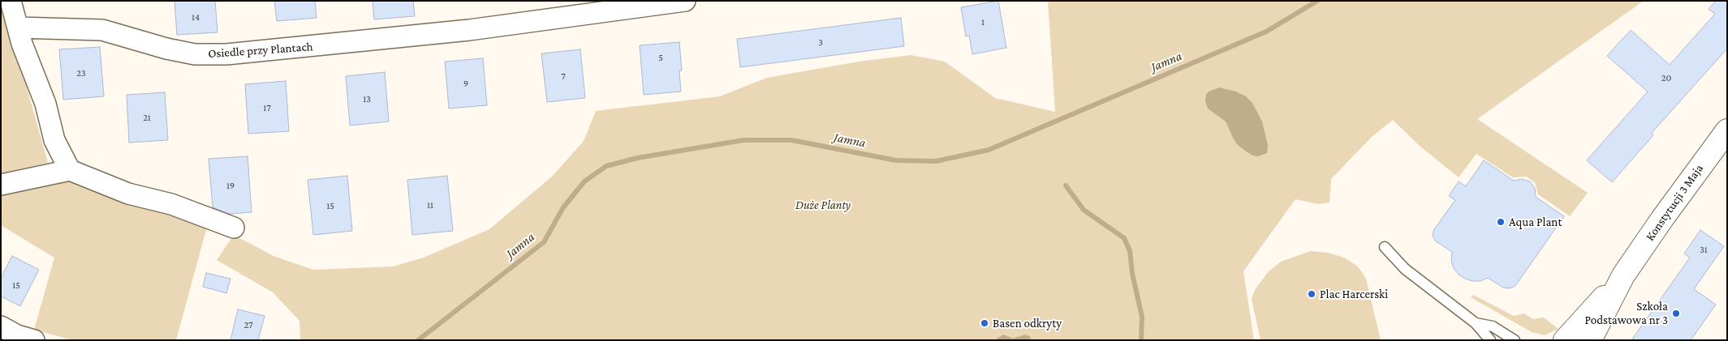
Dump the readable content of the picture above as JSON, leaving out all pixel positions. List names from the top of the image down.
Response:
{
  "streets": {
    "street": ["Osiedle przy Plantach", "Konstytucji 3 Maja"]
  },
  "water": ["Jamna"],
  "parks": ["Duże Planty"],
  "places": [
    "Aqua Plant",
    "Plac Harcerski",
    "Szkoła Podstawowa nr 3",
    "Basen odkryty"
  ],
  "house_numbers": [
    "14",
    "1",
    "3",
    "5",
    "23",
    "7",
    "20",
    "9",
    "13",
    "17",
    "21",
    "19",
    "11",
    "15",
    "31",
    "15",
    "27"
  ]
}
